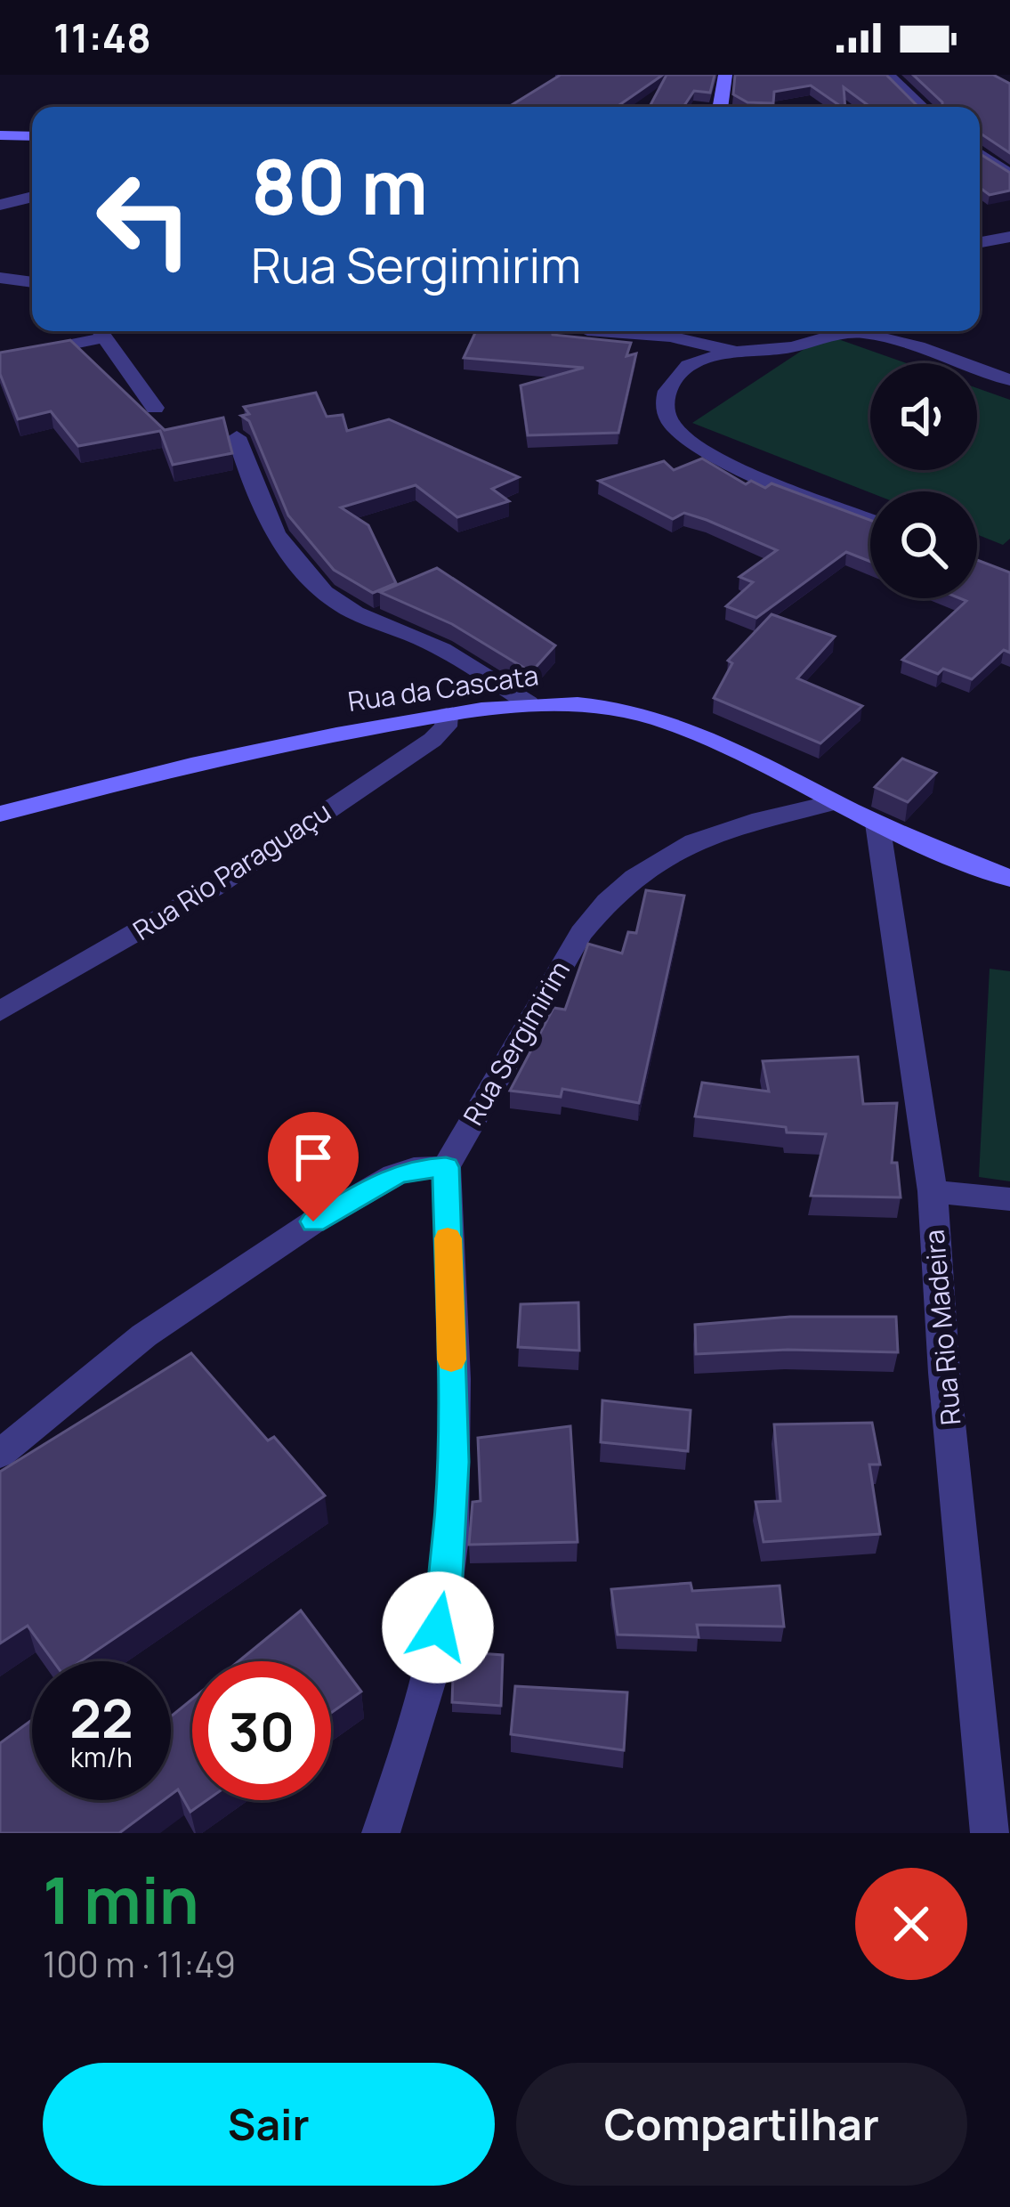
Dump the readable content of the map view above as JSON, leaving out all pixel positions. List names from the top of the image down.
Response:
{
  "streets": {
    "main road": ["Rua da Cascata"],
    "street": ["Rua Rio Paraguaçu", "Rua Sergimirim", "Rua Rio Madeira"]
  },
  "crossings": [
    ["Rua da Cascata", "Rua Rio Paraguaçu"],
    ["Rua da Cascata", "Rua Sergimirim"],
    ["Rua da Cascata", "Rua Rio Madeira"]
  ],
  "page": {
    "status": "11:48",
    "turn": ["80 m", "Rua Sergimirim"],
    "speed": "22 km/h",
    "limit": "30",
    "heading": ["1 min", "100 m · 11:49"],
    "buttons": ["Sair", "Compartilhar"]
  }
}
